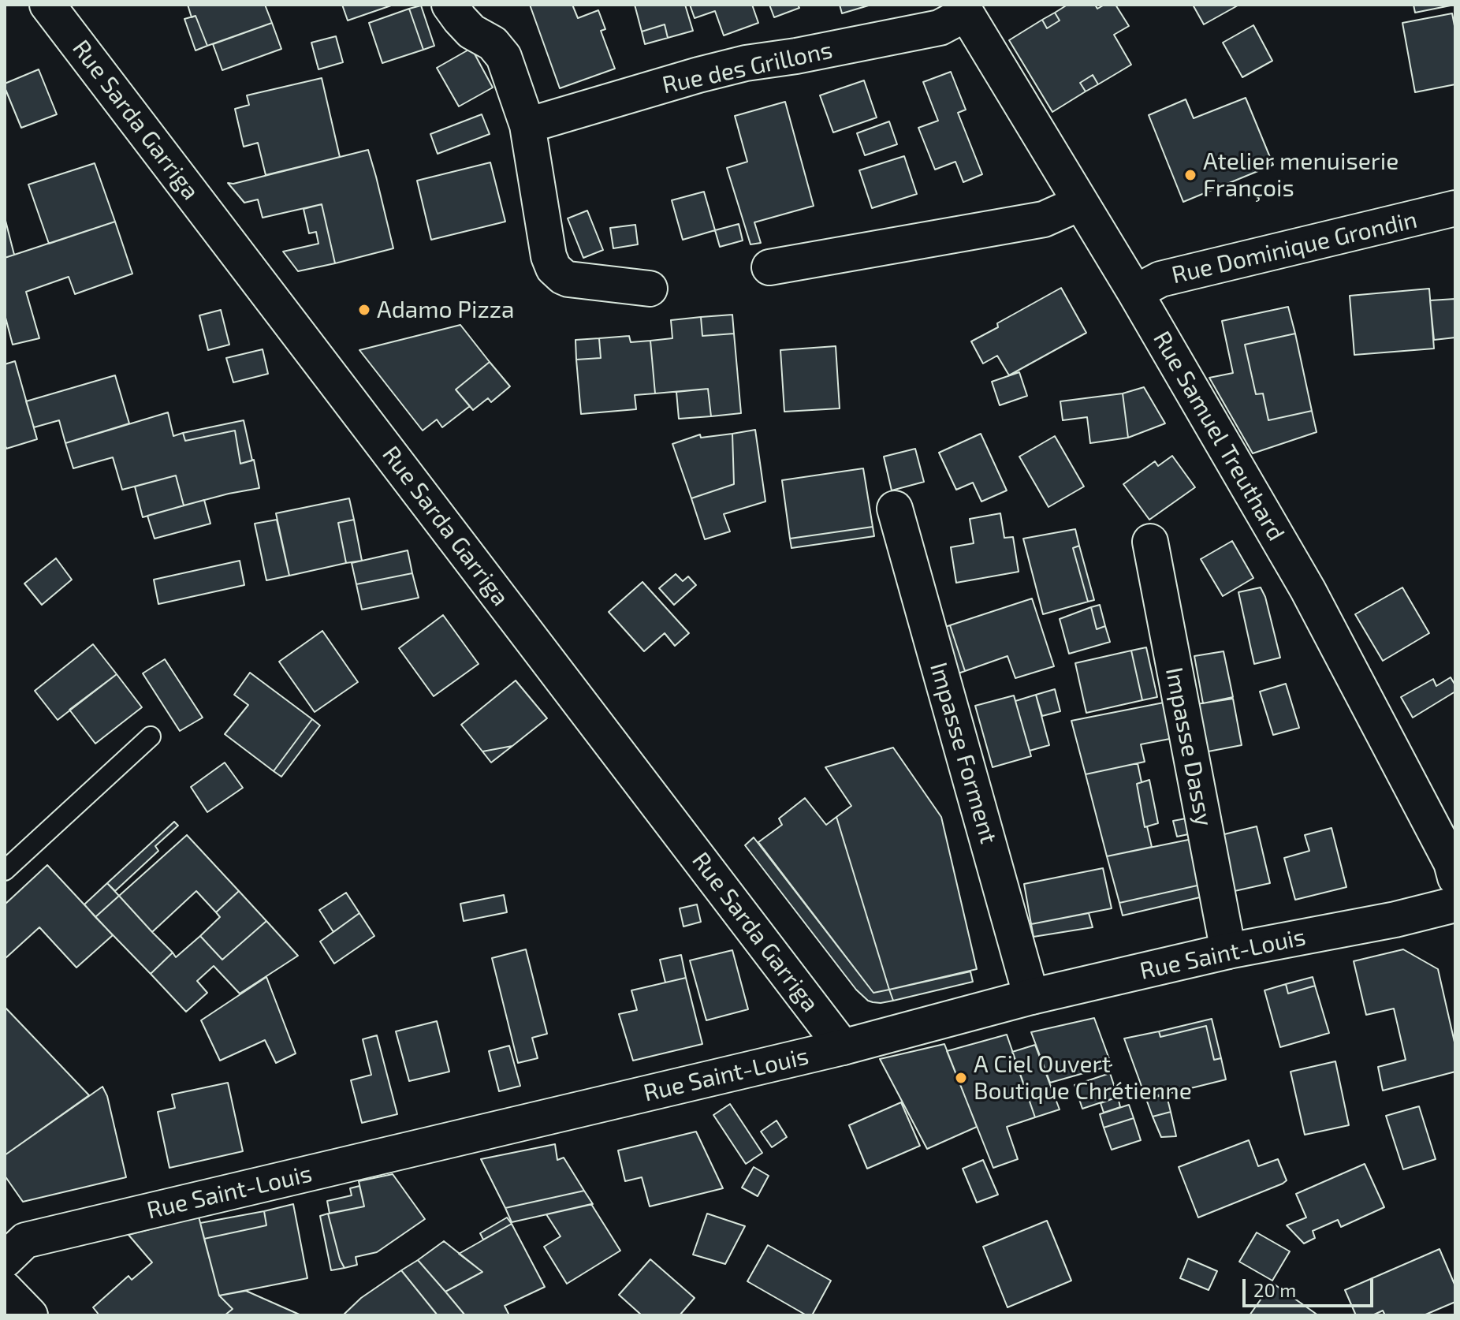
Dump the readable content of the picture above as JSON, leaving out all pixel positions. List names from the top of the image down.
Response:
{
  "streets": {
    "street": [
      "Rue des Grillons",
      "Rue Sarda Garriga",
      "Rue Dominique Grondin",
      "Rue Samuel Treuthard",
      "Impasse Dassy",
      "Impasse Forment",
      "Rue Saint-Louis"
    ]
  },
  "crossings": [
    ["Rue des Grillons", "Rue Samuel Treuthard"],
    ["Rue Sarda Garriga", "Rue Saint-Louis"],
    ["Rue Dominique Grondin", "Rue Samuel Treuthard"],
    ["Impasse Dassy", "Rue Saint-Louis"],
    ["Impasse Forment", "Rue Saint-Louis"]
  ],
  "places": ["Atelier menuiserie François", "Adamo Pizza", "A Ciel Ouvert Boutique Chrétienne"],
  "scale_bar": "20 m"
}
